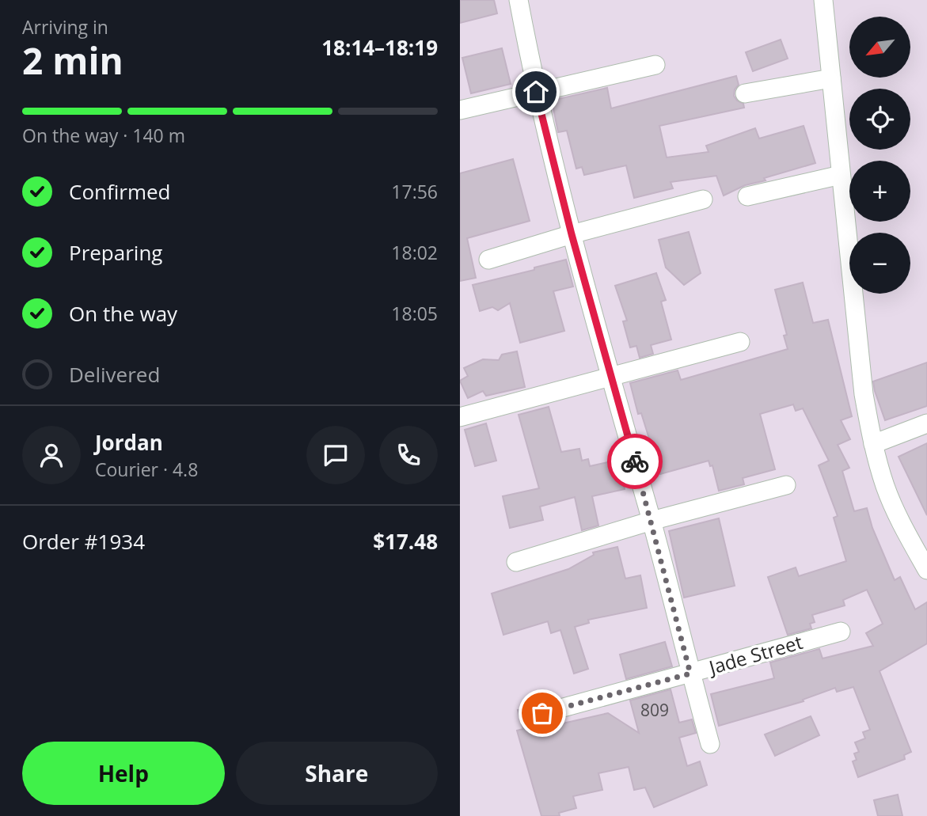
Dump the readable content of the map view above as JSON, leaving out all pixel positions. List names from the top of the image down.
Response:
{
  "streets": {
    "street": ["Jade Street"]
  },
  "house_numbers": ["809"],
  "north": "bottom left",
  "page": {
    "heading": ["2 min", "Arriving in", "18:14–18:19"],
    "panel": [
      "Jordan",
      "Courier · 4.8",
      "Order #1934",
      "$17.48"
    ],
    "map_buttons": ["+", "−"],
    "bar": "On the way · 140 m",
    "list": [
      ["Confirmed", "17:56"],
      ["Preparing", "18:02"],
      ["On the way", "18:05"],
      "Delivered"
    ],
    "buttons": ["Help", "Share"]
  }
}
